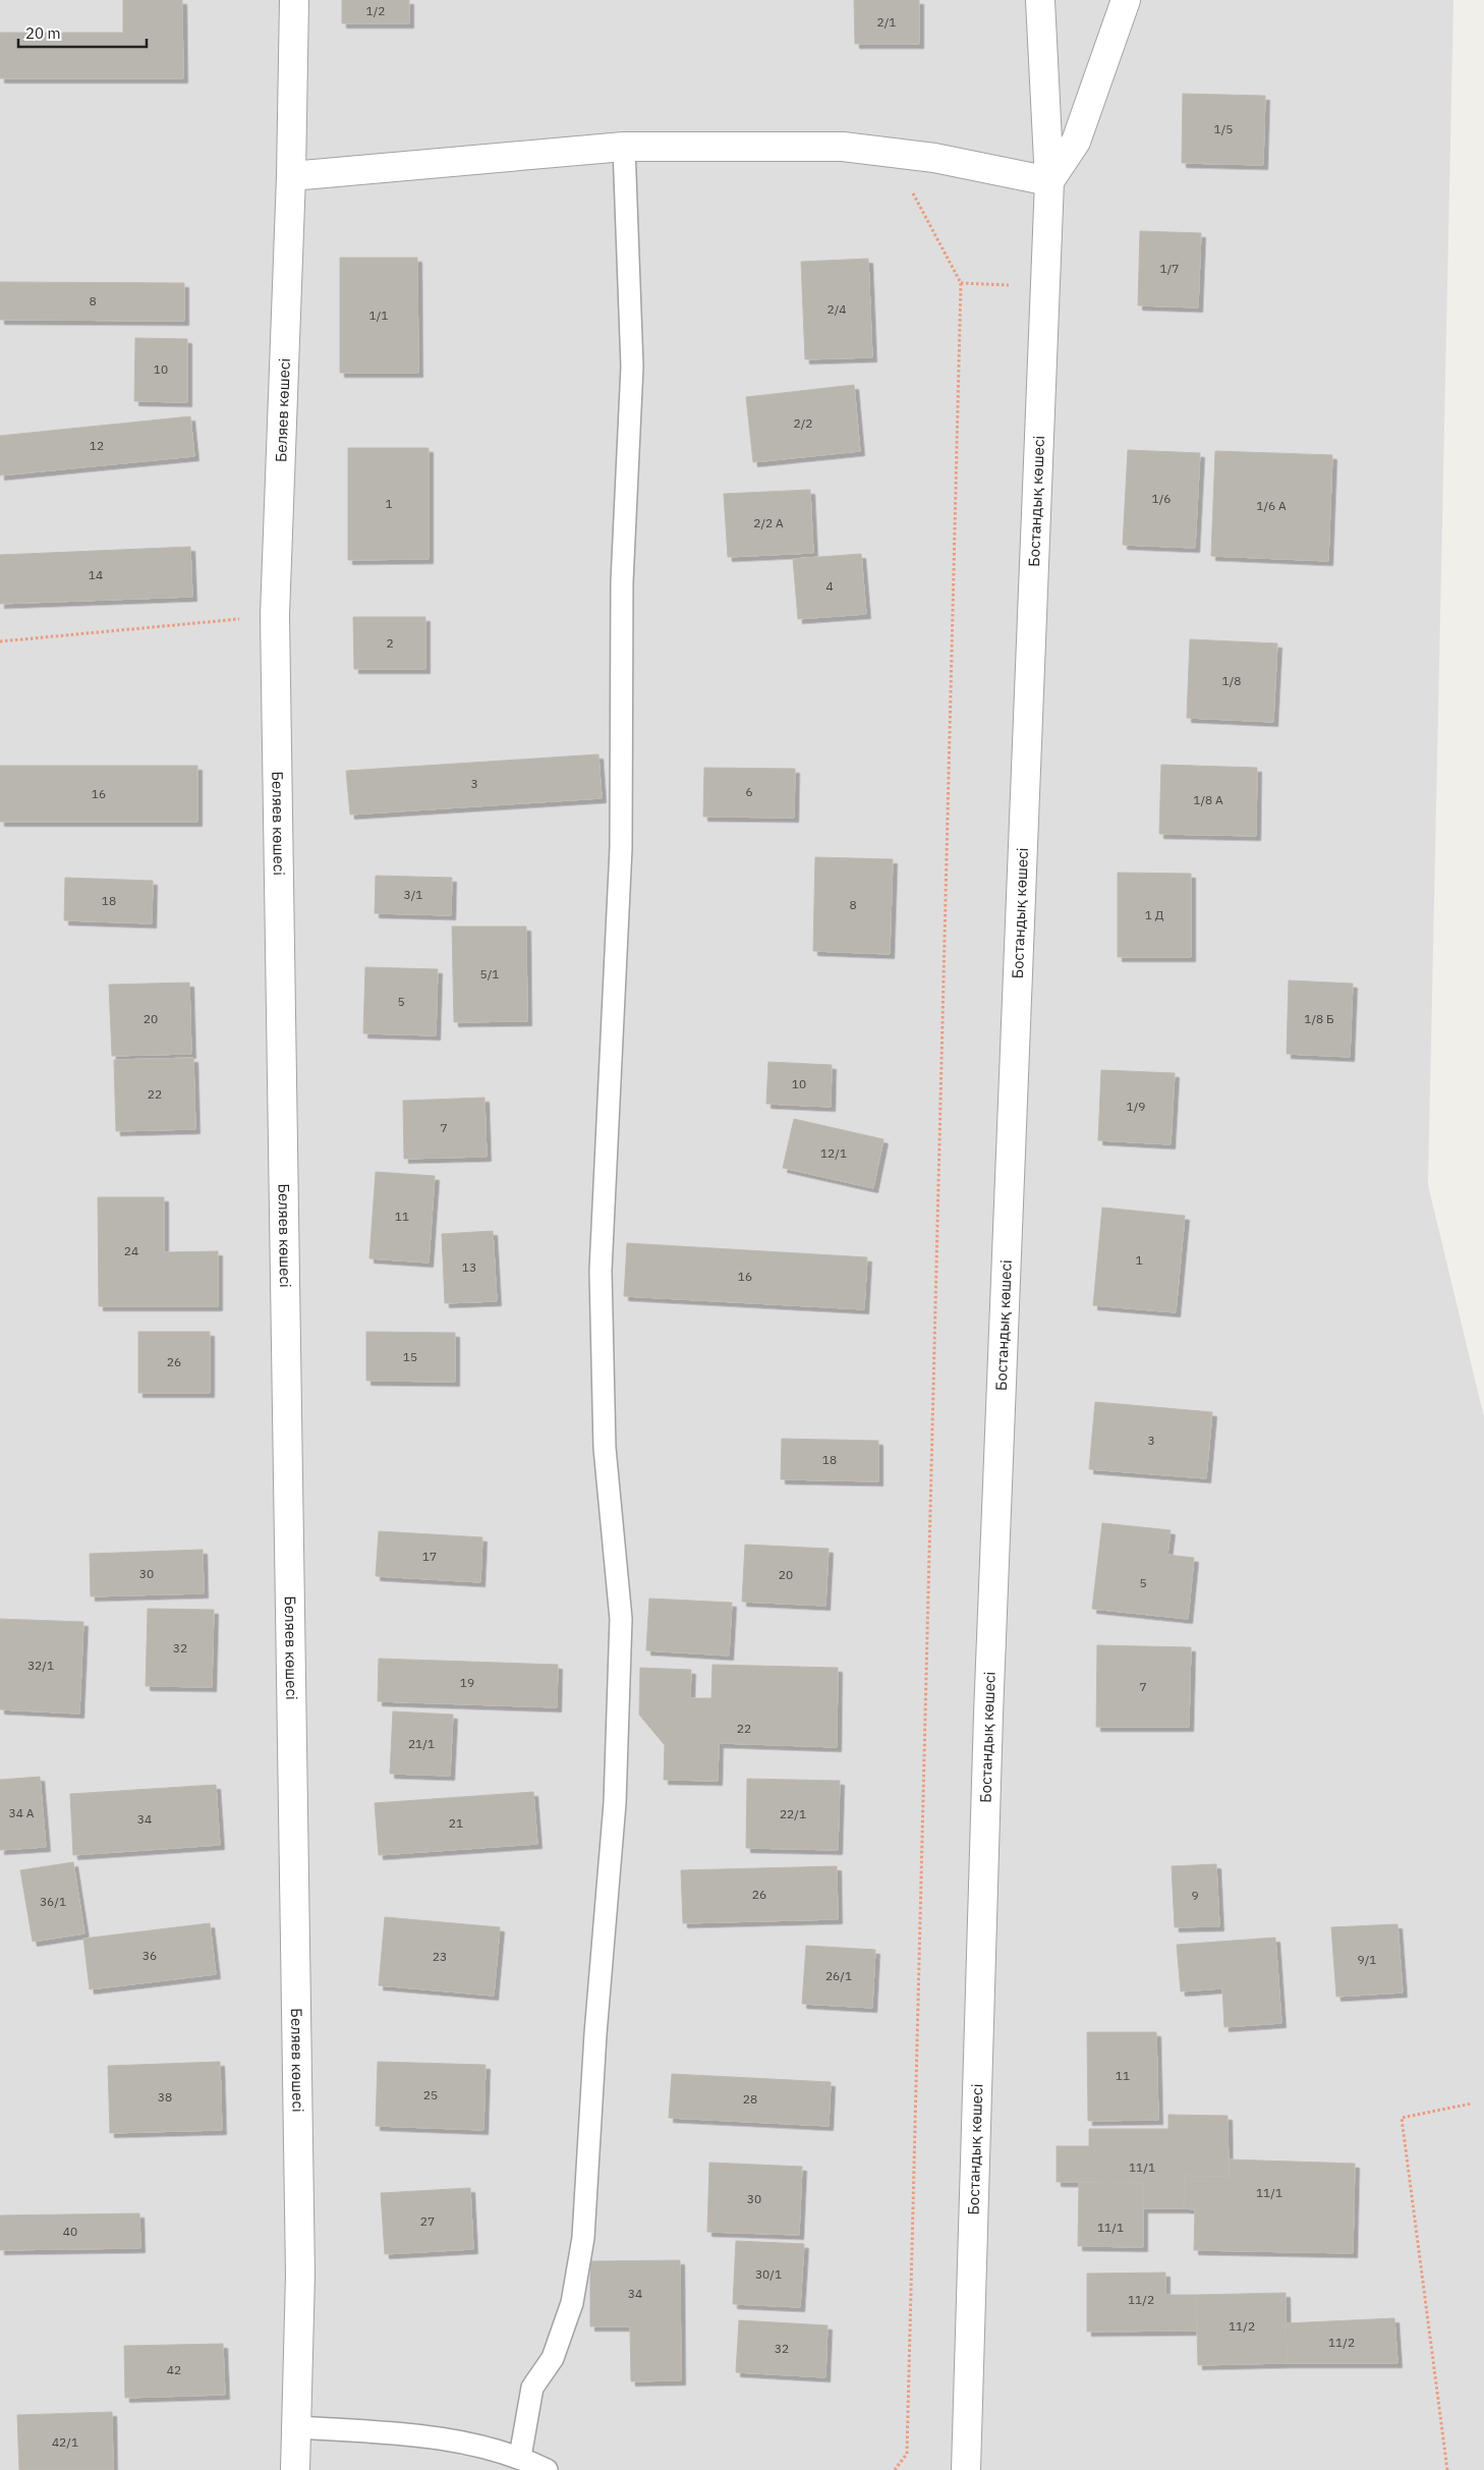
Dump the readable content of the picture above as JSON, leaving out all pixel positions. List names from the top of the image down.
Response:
{
  "streets": {
    "street": ["Беляев көшесі", "Бостандық көшесі"]
  },
  "house_numbers": [
    "1/2",
    "2/1",
    "1/5",
    "1/7",
    "8",
    "2/4",
    "1/1",
    "10",
    "2/2",
    "12",
    "1/6",
    "1",
    "1/6 А",
    "2/2 А",
    "14",
    "4",
    "2",
    "1/8",
    "3",
    "6",
    "16",
    "1/8 А",
    "3/1",
    "18",
    "8",
    "1 Д",
    "5/1",
    "5",
    "20",
    "1/8 Б",
    "10",
    "22",
    "1/9",
    "7",
    "12/1",
    "11",
    "24",
    "1",
    "13",
    "16",
    "15",
    "26",
    "3",
    "18",
    "17",
    "30",
    "20",
    "5",
    "32",
    "32/1",
    "19",
    "7",
    "22",
    "21/1",
    "34 А",
    "22/1",
    "34",
    "21",
    "26",
    "9",
    "36/1",
    "36",
    "23",
    "9/1",
    "26/1",
    "11",
    "25",
    "38",
    "28",
    "11/1",
    "11/1",
    "30",
    "27",
    "11/1",
    "40",
    "30/1",
    "34",
    "11/2",
    "11/2",
    "11/2",
    "32",
    "42",
    "42/1"
  ],
  "scale_bar": "20 m"
}
